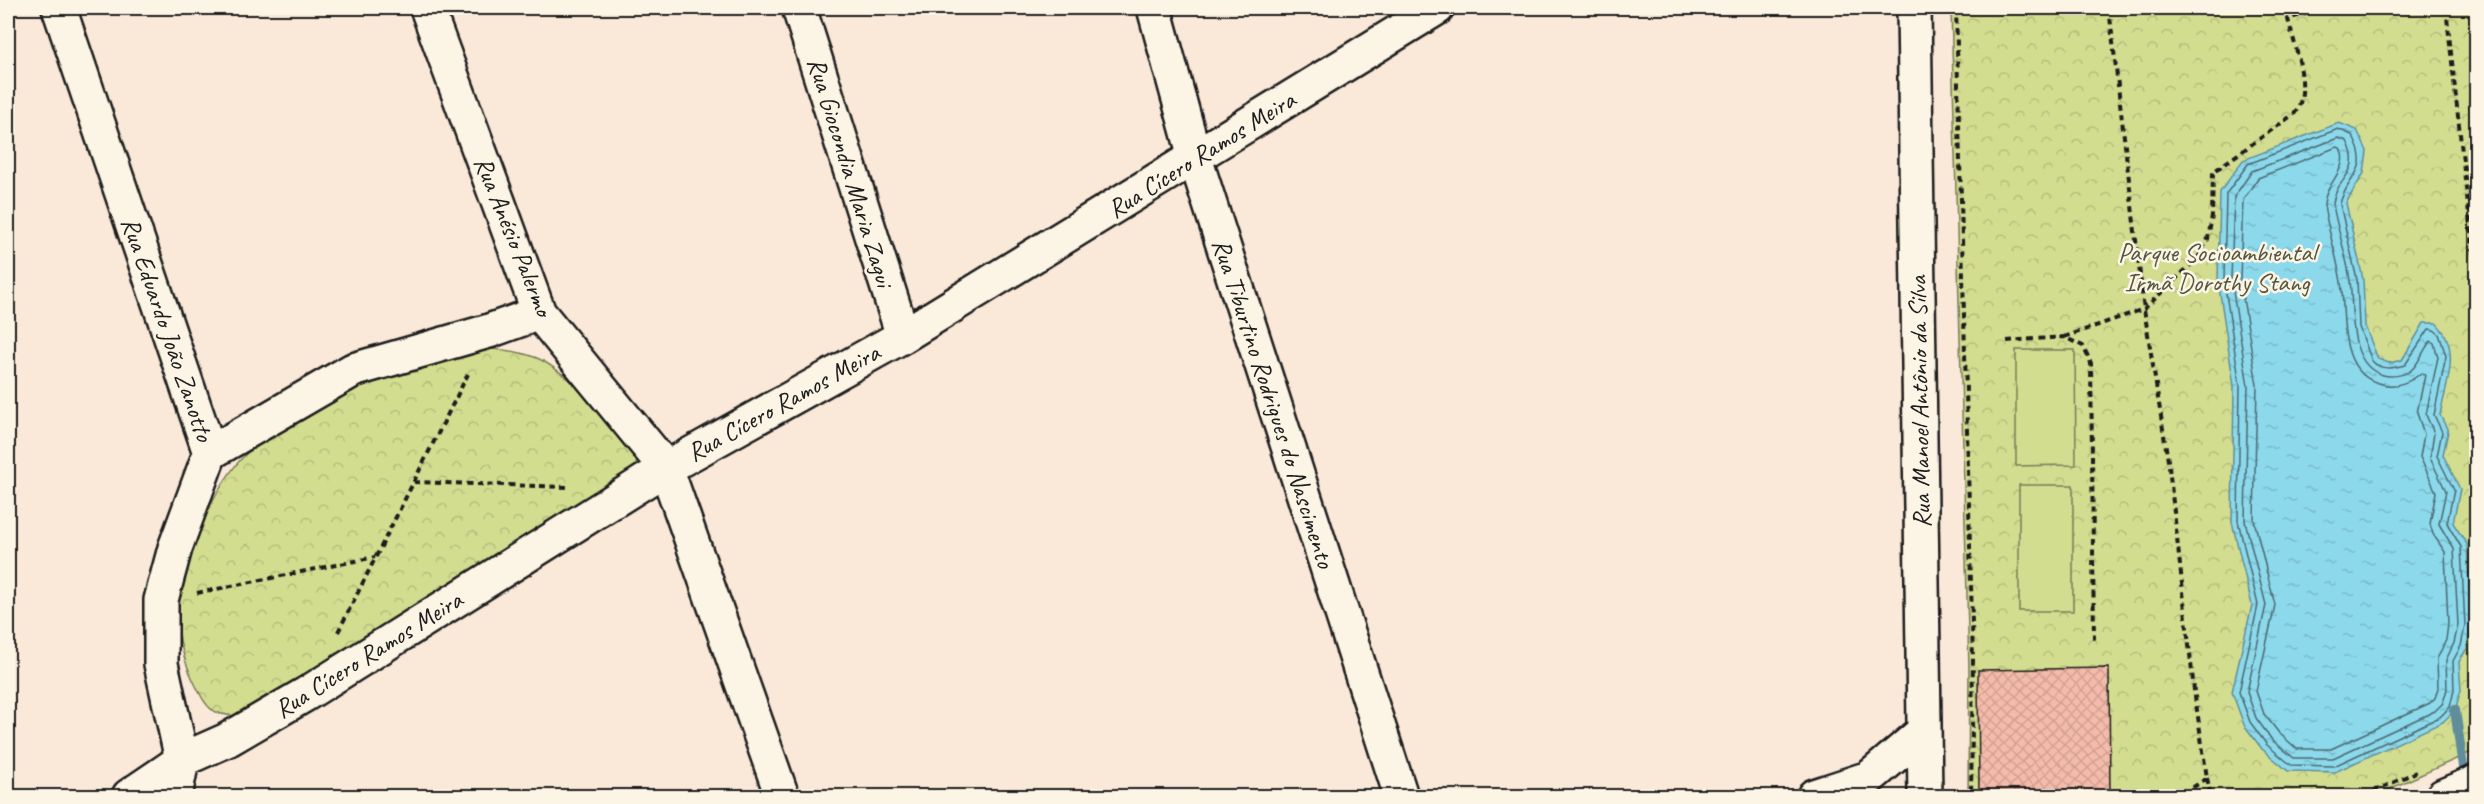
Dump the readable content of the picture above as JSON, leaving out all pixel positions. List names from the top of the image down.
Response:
{
  "streets": {
    "street": [
      "Rua Cícero Ramos Meira",
      "Rua Giocondia Maria Zagui",
      "Rua Anésio Palermo",
      "Rua Eduardo João Zanotto",
      "Rua Manoel Antônio da Silva",
      "Rua Tiburtino Rodrigues do Nascimento"
    ]
  },
  "crossings": [
    ["Rua Cícero Ramos Meira", "Rua Giocondia Maria Zagui"],
    ["Rua Cícero Ramos Meira", "Rua Anésio Palermo"],
    ["Rua Cícero Ramos Meira", "Rua Eduardo João Zanotto"],
    ["Rua Cícero Ramos Meira", "Rua Tiburtino Rodrigues do Nascimento"]
  ],
  "parks": ["Parque Socioambiental Irmã Dorothy Stang"]
}
